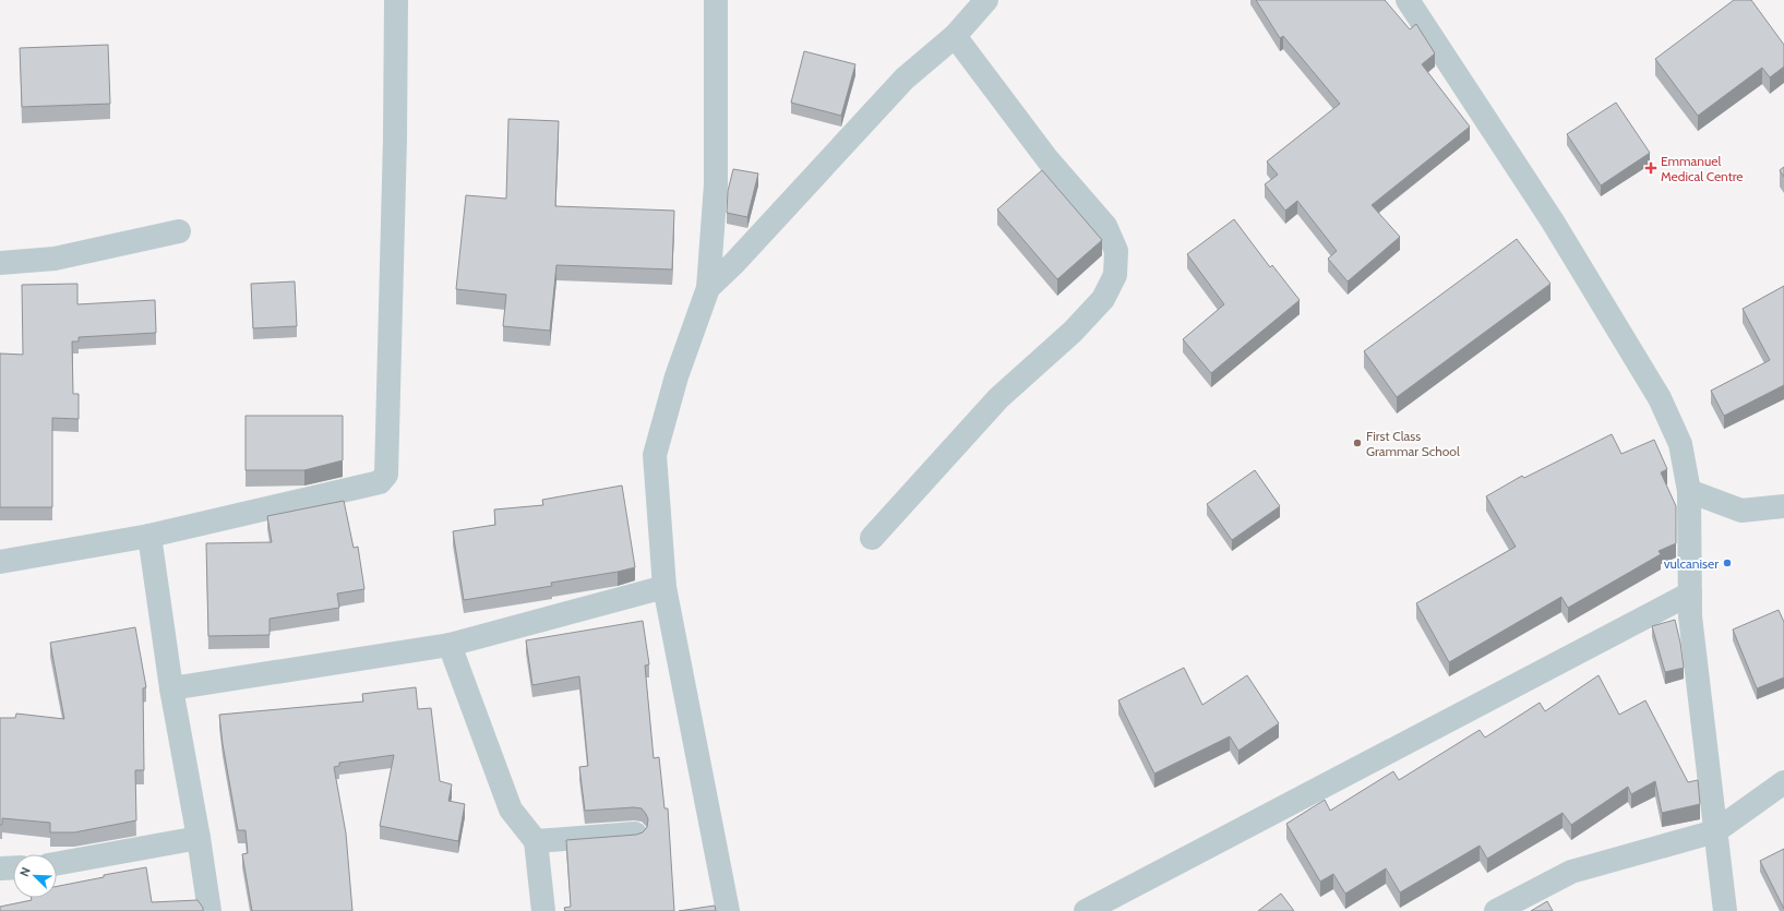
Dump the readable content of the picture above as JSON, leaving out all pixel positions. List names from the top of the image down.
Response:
{
  "places": {
    "health": ["Emmanuel Medical Centre"],
    "other": ["First Class Grammar School", "vulcaniser"]
  },
  "north": "top left"
}
